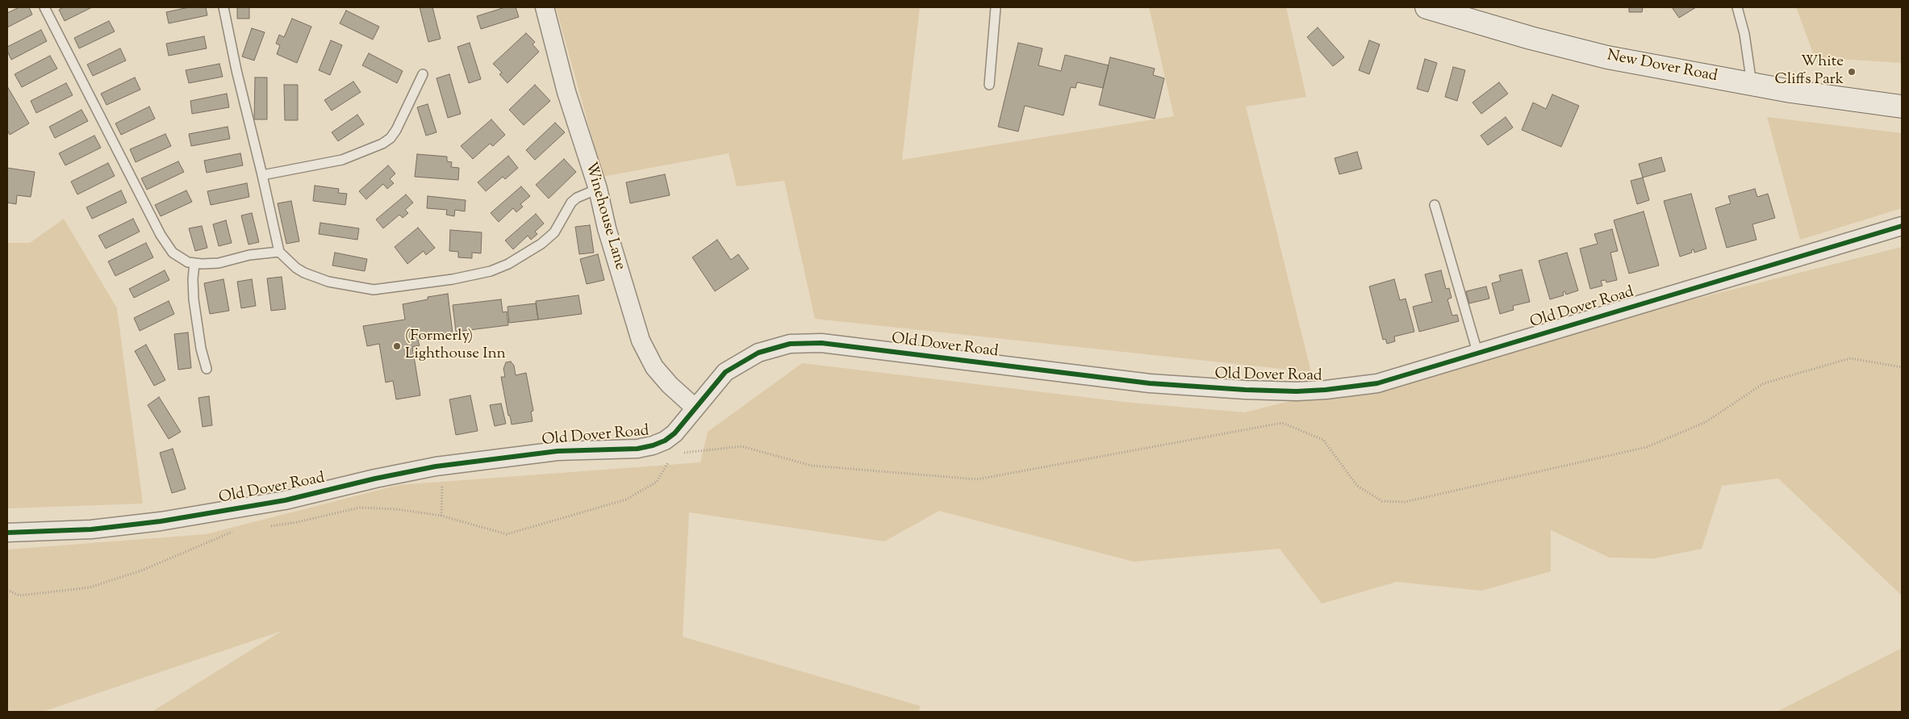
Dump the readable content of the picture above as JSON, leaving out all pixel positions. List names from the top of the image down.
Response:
{
  "streets": {
    "main road": ["New Dover Road"],
    "street": ["Winehouse Lane", "Old Dover Road"]
  },
  "crossings": [
    ["Winehouse Lane", "Old Dover Road"]
  ],
  "places": ["White Cliffs Park", "(Formerly) Lighthouse Inn"]
}
